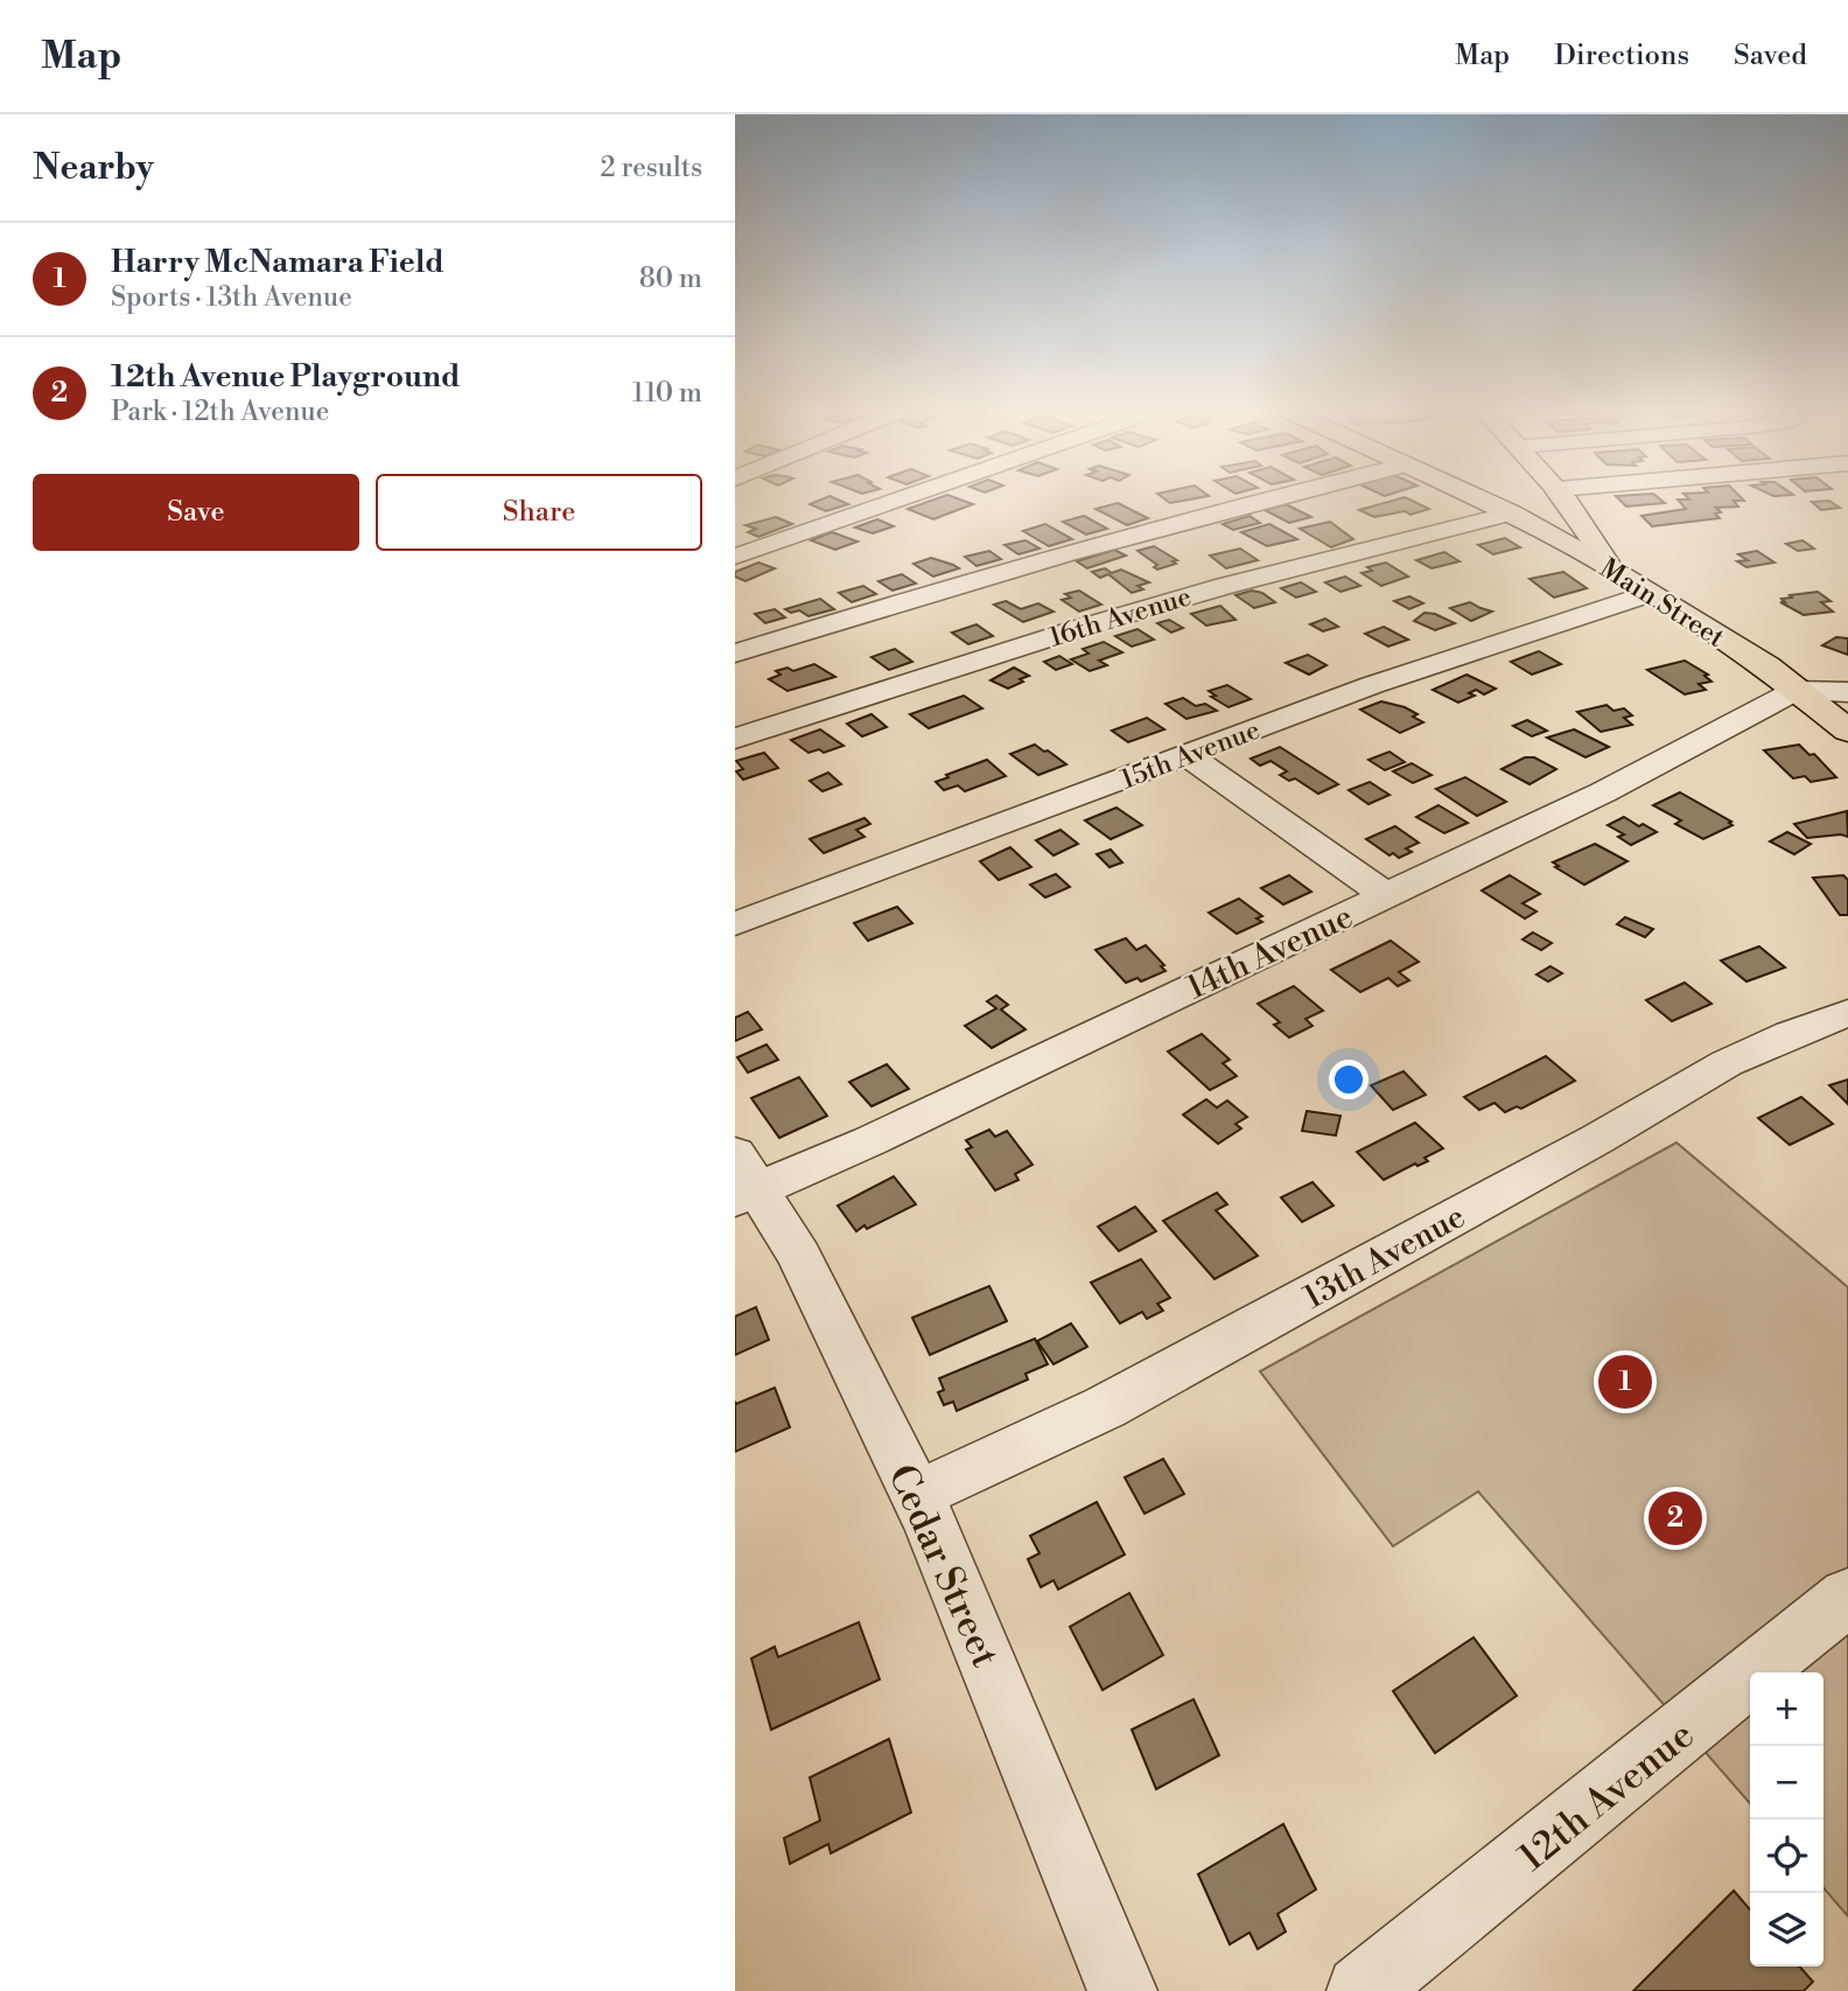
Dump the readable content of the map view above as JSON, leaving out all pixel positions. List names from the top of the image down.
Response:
{
  "streets": {
    "main road": ["Main Street"],
    "street": [
      "16th Avenue",
      "15th Avenue",
      "14th Avenue",
      "13th Avenue",
      "Cedar Street",
      "12th Avenue"
    ]
  },
  "crossings": [
    ["Main Street", "16th Avenue"],
    ["Main Street", "15th Avenue"],
    ["Main Street", "14th Avenue"],
    ["14th Avenue", "Cedar Street"],
    ["13th Avenue", "Cedar Street"]
  ],
  "page": {
    "header": "Map",
    "nav": ["Map", "Directions", "Saved"],
    "heading": ["Nearby", "2 results"],
    "list": [
      {
        "mark": "1",
        "name": "Harry McNamara Field",
        "note": "Sports · 13th Avenue",
        "value": "80 m"
      },
      {
        "mark": "2",
        "name": "12th Avenue Playground",
        "note": "Park · 12th Avenue",
        "value": "110 m"
      }
    ],
    "buttons": ["Save", "Share"],
    "pins": ["1", "2"],
    "map_buttons": ["+", "−"]
  }
}
